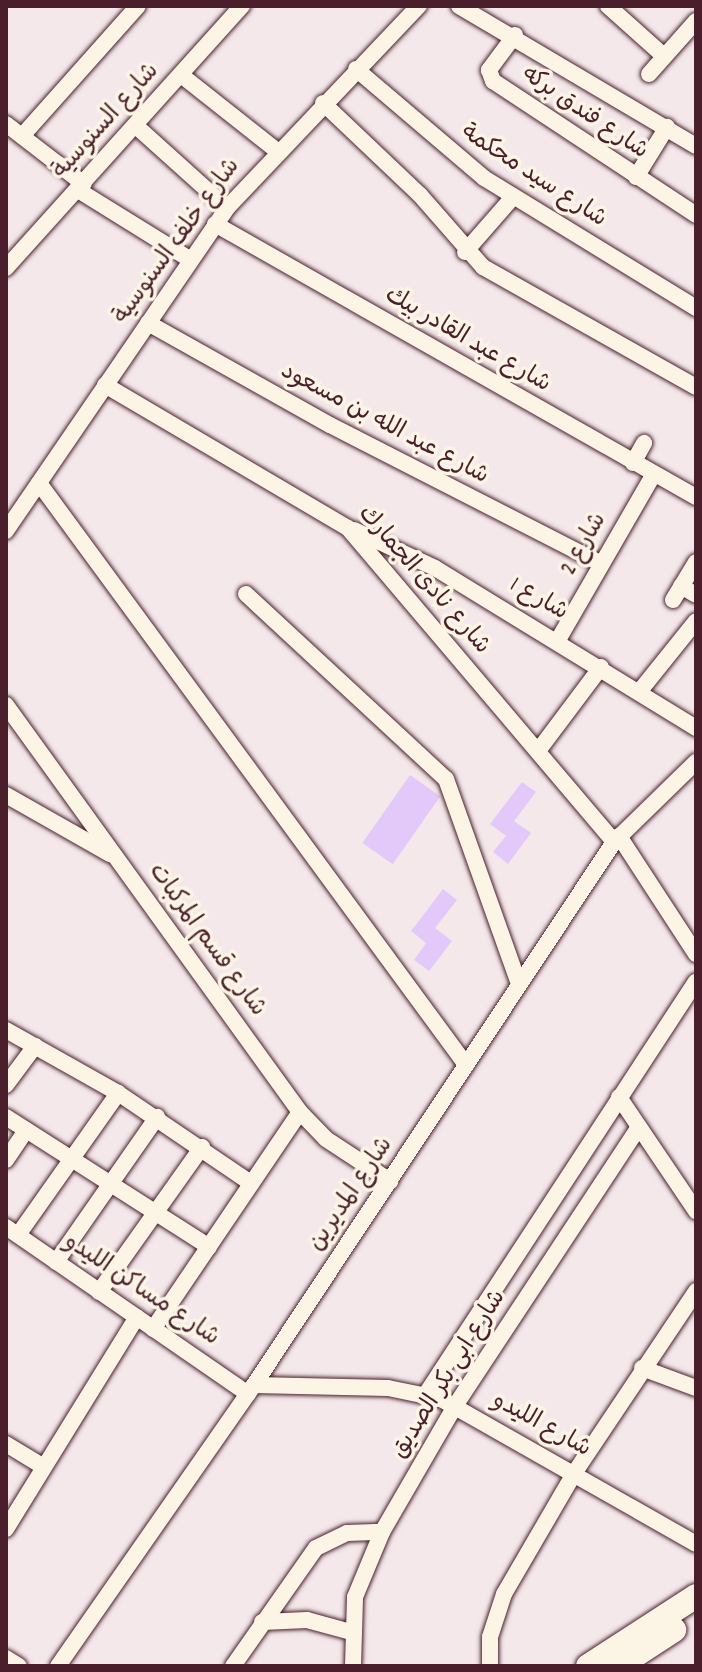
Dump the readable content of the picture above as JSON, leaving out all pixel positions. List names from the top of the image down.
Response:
{
  "streets": {
    "street": [
      "شارع فندق بركه",
      "شارع السنوسية",
      "شارع سيد محكمة",
      "شارع خلف السنوسية",
      "شارع عبد القادر بيك",
      "شارع عبد الله بن مسعود",
      "شارع 2",
      "شارع نادى الجمارك",
      "شارع 1",
      "شارع قسم المركبات",
      "شارع المديرين",
      "شارع مساكن الليدو",
      "شارع ابى بكر الصديق",
      "شارع الليدو"
    ]
  },
  "crossings": [
    ["شارع سيد محكمة", "شارع خلف السنوسية"],
    ["شارع خلف السنوسية", "شارع عبد القادر بيك"],
    ["شارع خلف السنوسية", "شارع عبد الله بن مسعود"],
    ["شارع خلف السنوسية", "شارع نادى الجمارك"],
    ["شارع عبد القادر بيك", "شارع 2"],
    ["شارع عبد الله بن مسعود", "شارع 2"],
    ["شارع 2", "شارع 1"],
    ["شارع نادى الجمارك", "شارع 1"],
    ["شارع نادى الجمارك", "شارع المديرين"],
    ["شارع قسم المركبات", "شارع المديرين"],
    ["شارع المديرين", "شارع مساكن الليدو"],
    ["شارع المديرين", "شارع الليدو"],
    ["شارع مساكن الليدو", "شارع الليدو"],
    ["شارع ابى بكر الصديق", "شارع الليدو"]
  ]
}
